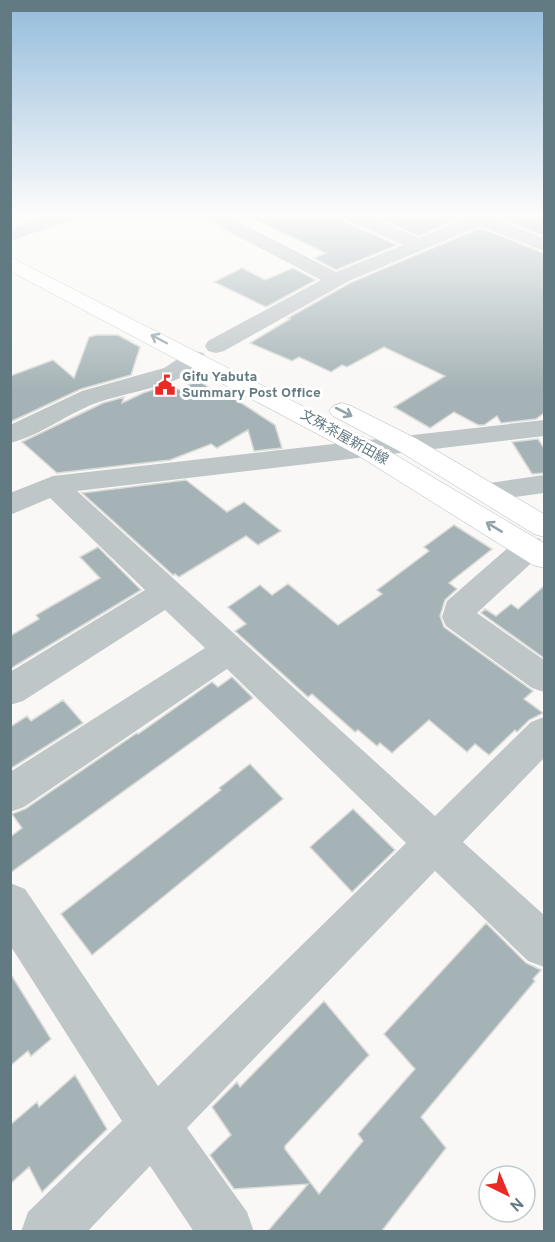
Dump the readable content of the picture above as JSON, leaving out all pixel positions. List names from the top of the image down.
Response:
{
  "streets": {
    "main road": ["文殊茶屋新田線"]
  },
  "places": {
    "public building": ["Gifu Yabuta Summary Post Office"]
  },
  "north": "bottom right"
}
